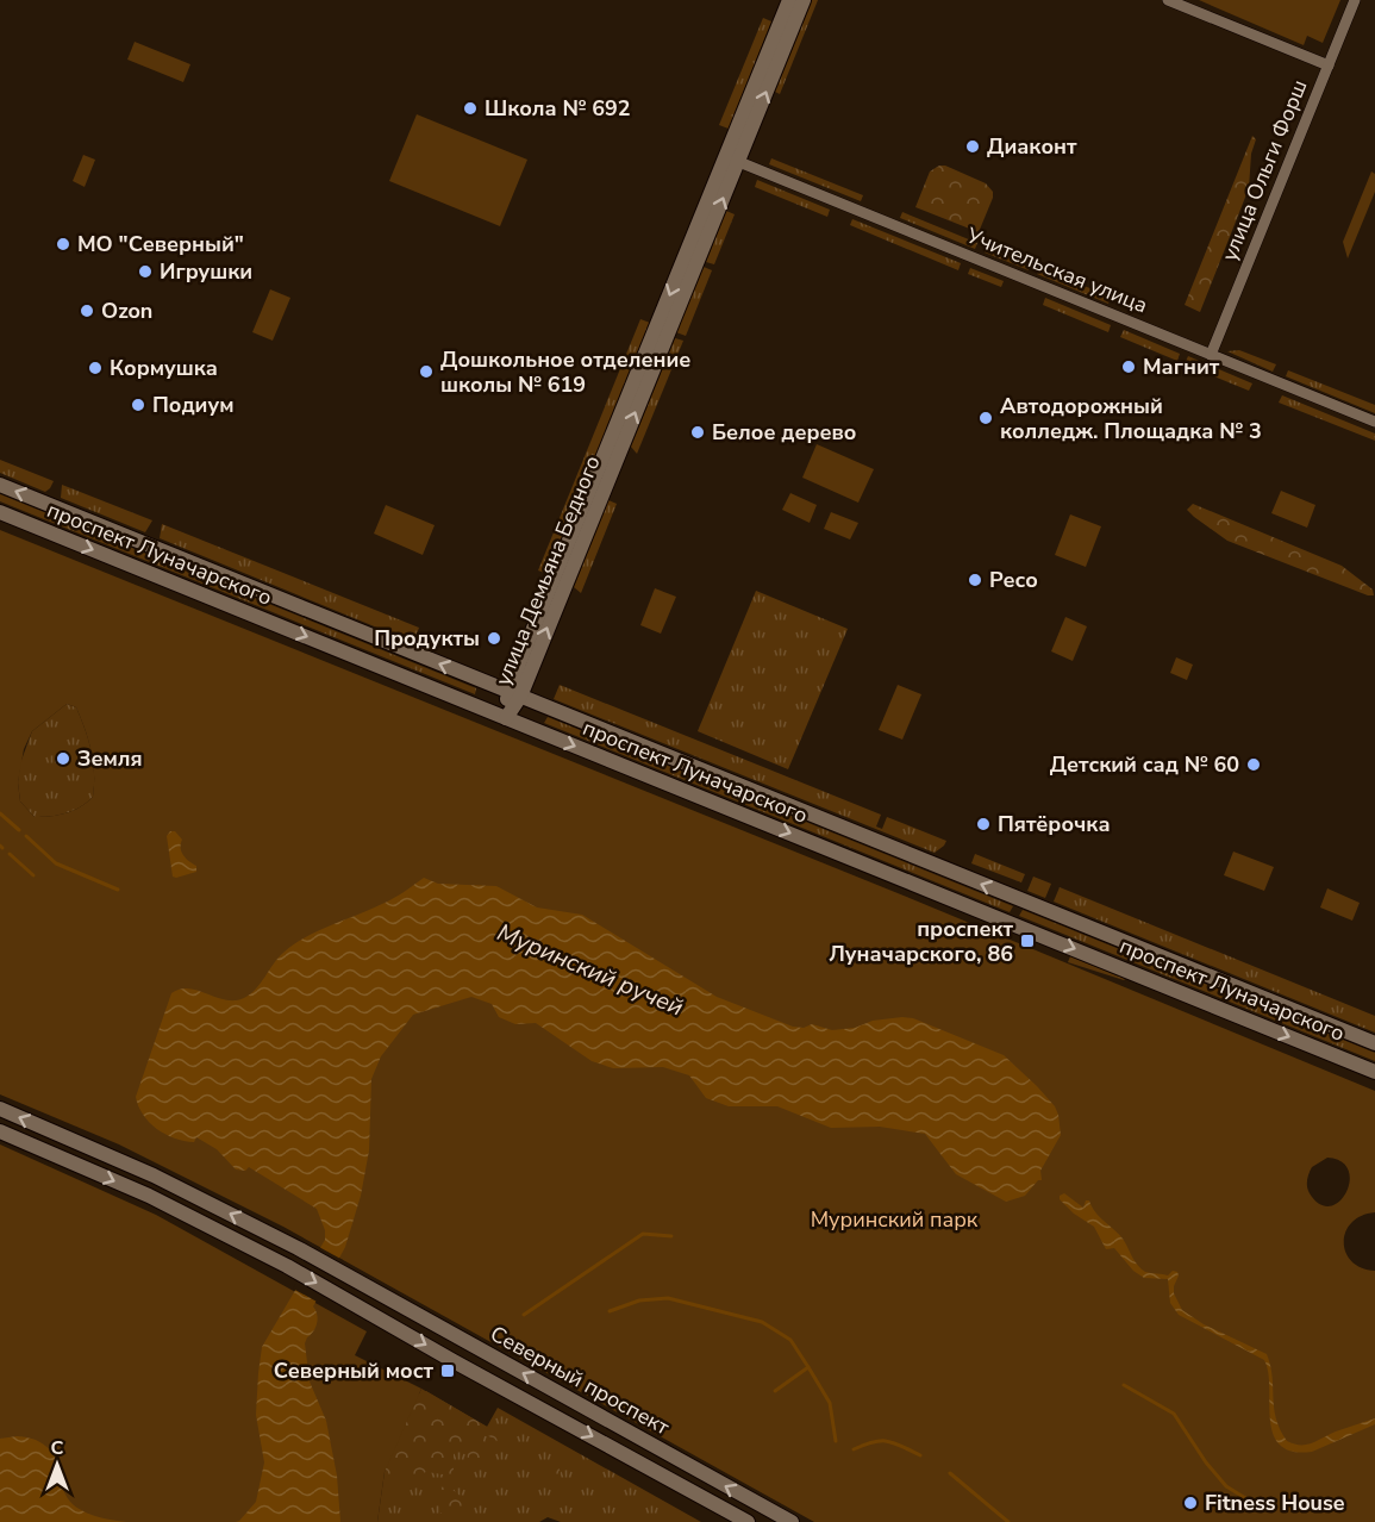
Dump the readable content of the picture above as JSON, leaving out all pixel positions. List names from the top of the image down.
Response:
{
  "streets": {
    "main road": ["проспект Луначарского", "улица Демьяна Бедного", "Северный проспект"],
    "street": ["улица Ольги Форш", "Учительская улица"]
  },
  "crossings": [
    ["улица Ольги Форш", "Учительская улица"],
    ["Учительская улица", "улица Демьяна Бедного"],
    ["проспект Луначарского", "улица Демьяна Бедного"]
  ],
  "water": ["Муринский ручей"],
  "parks": ["Муринский парк"],
  "places": {
    "other": [
      "Школа № 692",
      "Диаконт",
      "МО \"Северный\"",
      "Игрушки",
      "Ozon",
      "Магнит",
      "Кормушка",
      "Дошкольное отделение школы № 619",
      "Подиум",
      "Автодорожный колледж. Площадка № 3",
      "Белое дерево",
      "Ресо",
      "Продукты",
      "Земля",
      "Детский сад № 60",
      "Пятёрочка",
      "Fitness House"
    ],
    "transit": ["проспект Луначарского, 86", "Северный мост"]
  },
  "north": "top"
}
